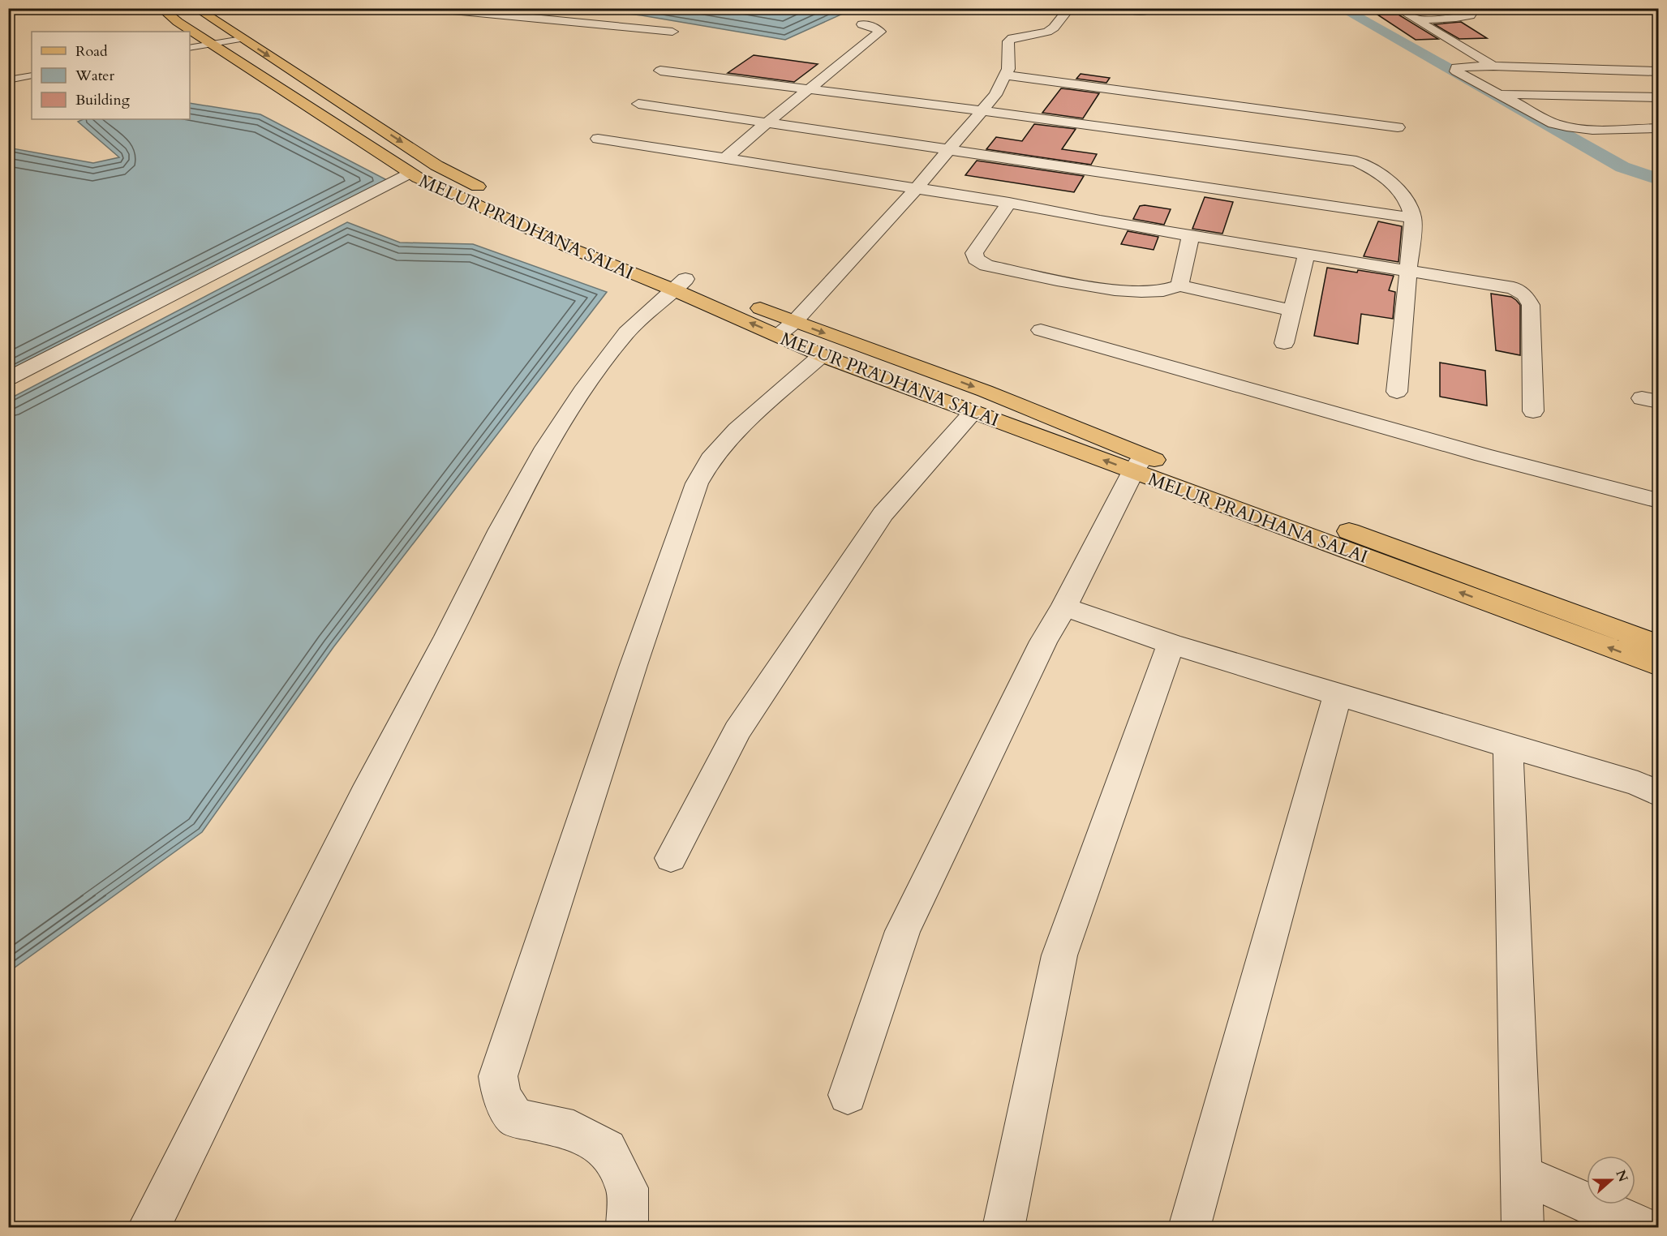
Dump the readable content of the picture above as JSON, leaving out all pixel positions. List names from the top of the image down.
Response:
{
  "streets": {
    "main road": ["MELUR PRADHANA SALAI"]
  },
  "legend": ["Road", "Water", "Building"],
  "north": "right"
}
